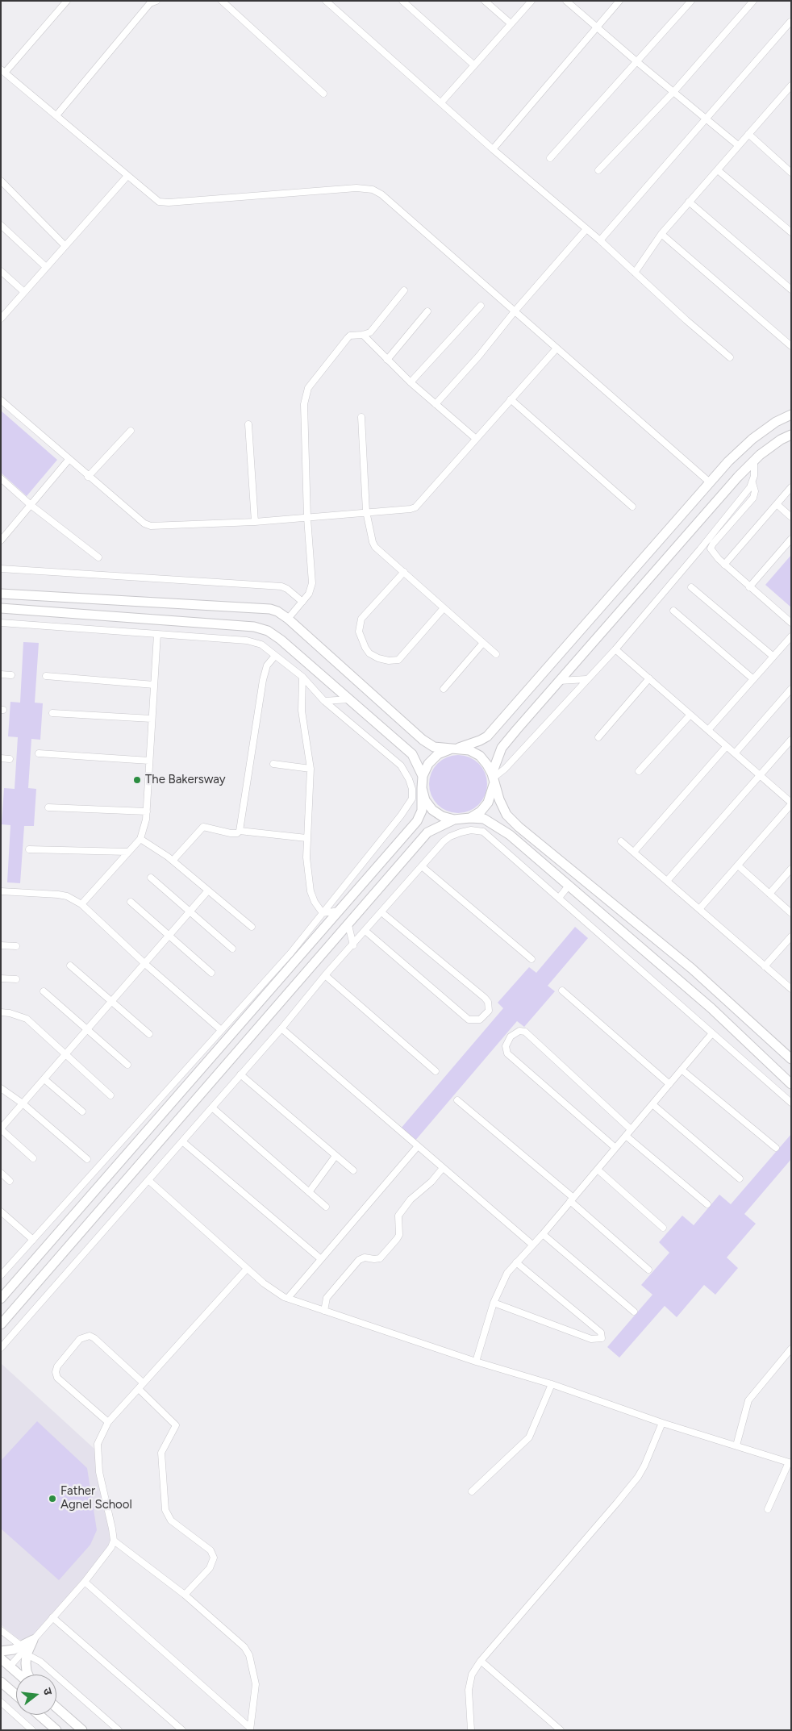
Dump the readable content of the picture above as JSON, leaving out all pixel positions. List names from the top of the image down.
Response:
{
  "places": ["The Bakersway", "Father Agnel School"],
  "north": "right"
}
